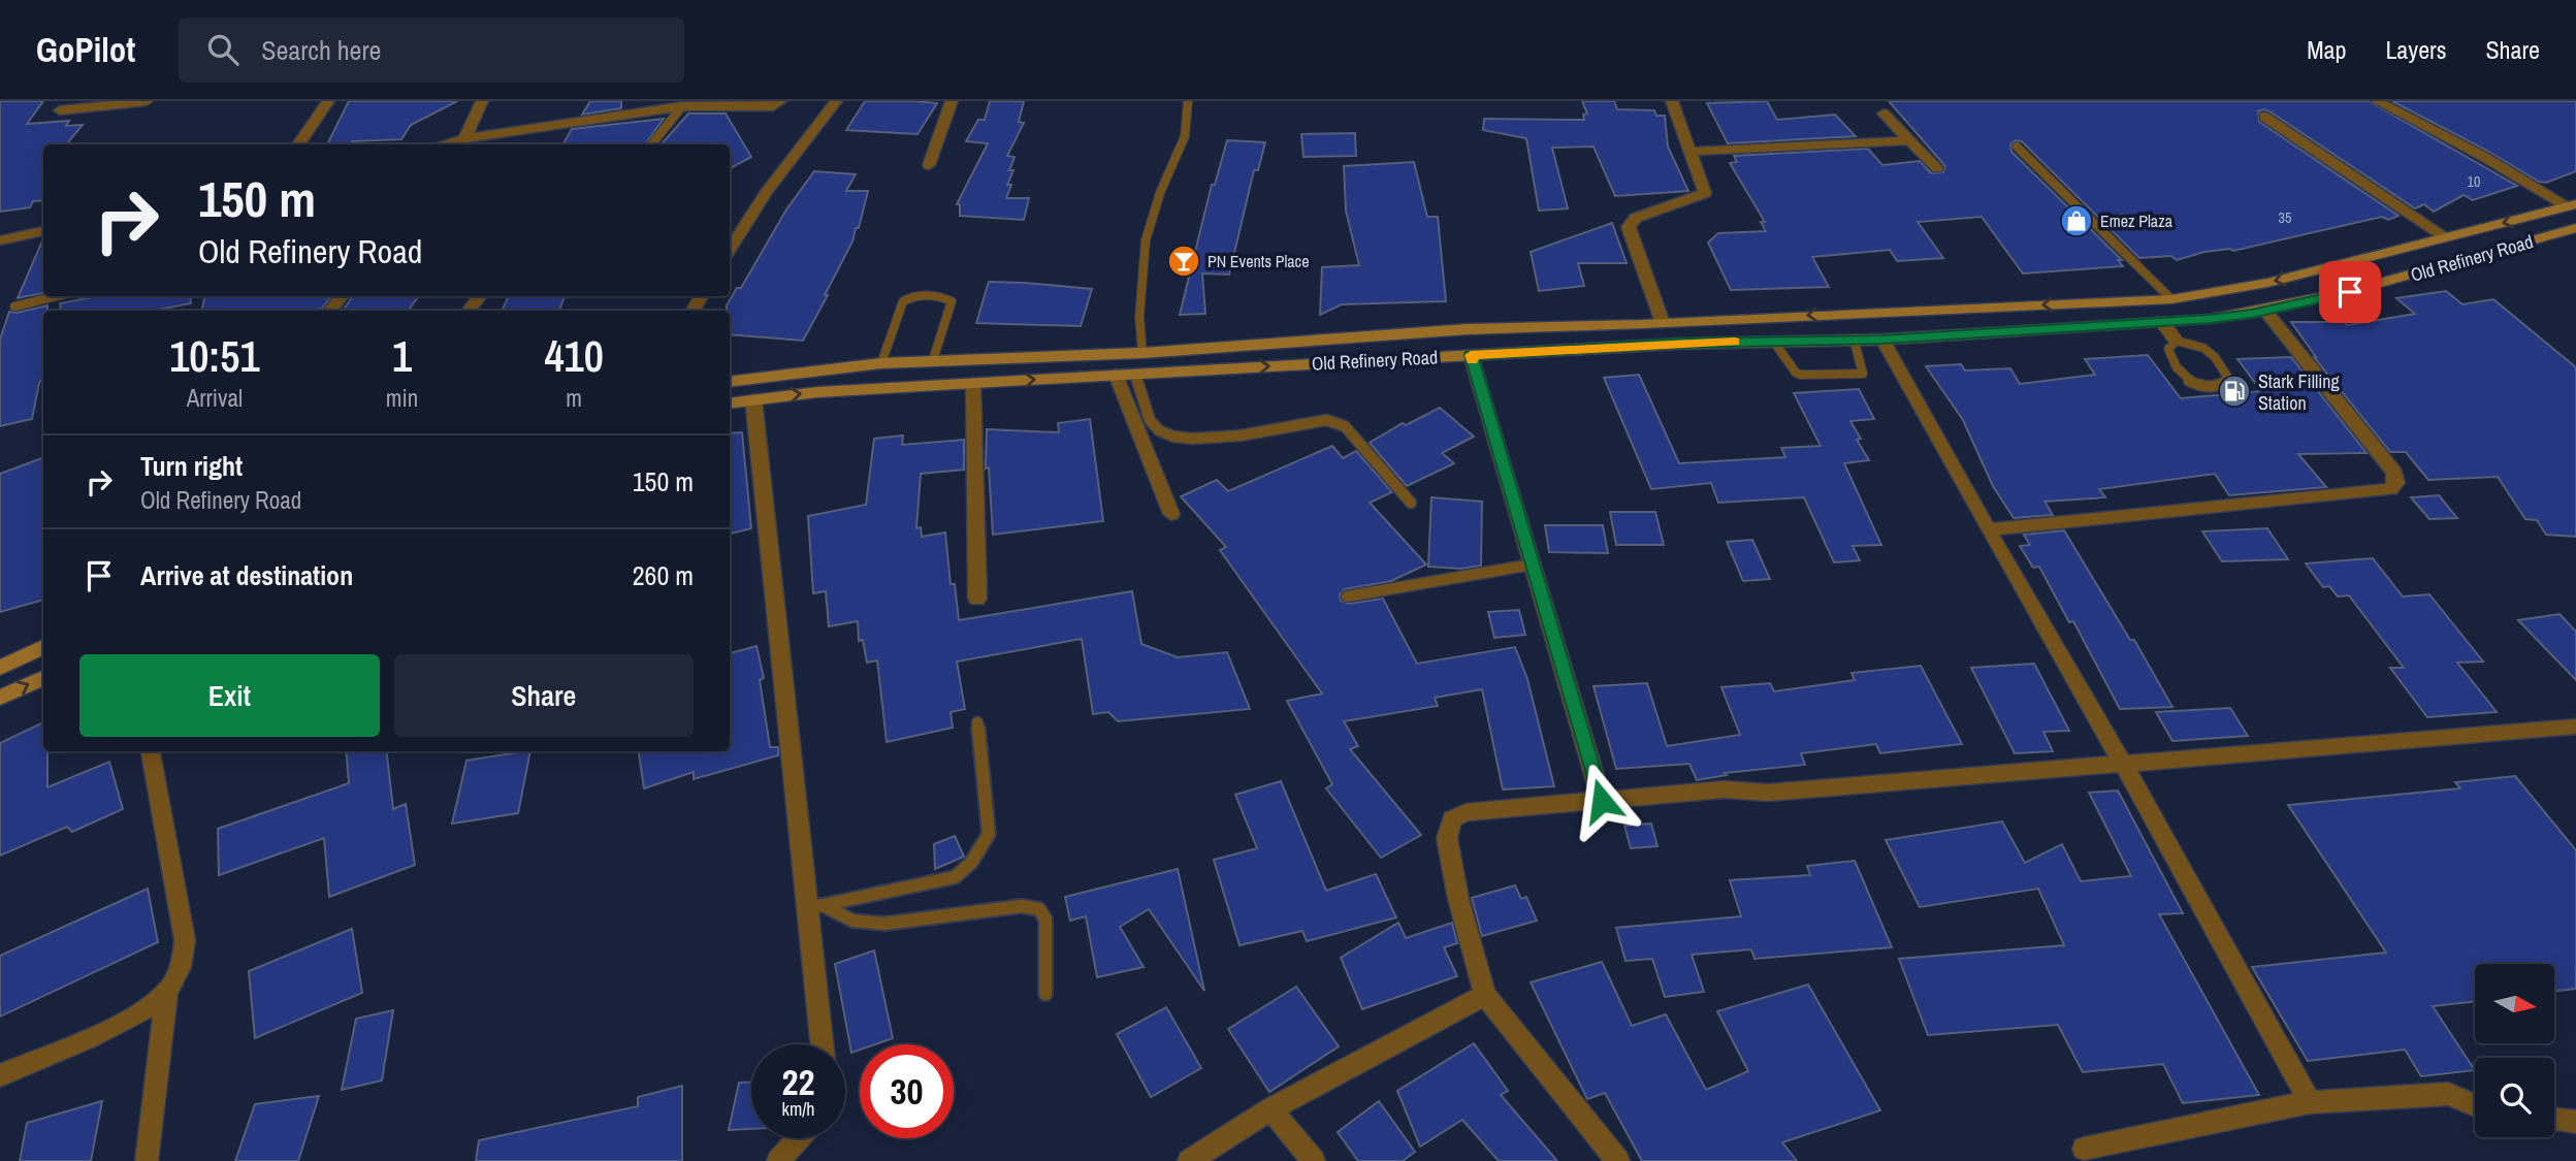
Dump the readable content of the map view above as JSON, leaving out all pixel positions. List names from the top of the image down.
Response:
{
  "streets": {
    "main road": ["Old Refinery Road"]
  },
  "places": {
    "shop": ["Emez Plaza"],
    "bar": ["PN Events Place"],
    "fuel station": ["Stark Filling Station"]
  },
  "house_numbers": ["10", "35"],
  "north": "right",
  "page": {
    "header": "GoPilot",
    "search": "Search here",
    "nav": ["Map", "Layers", "Share"],
    "turn": ["150 m", "Old Refinery Road"],
    "eta": [
      "10:51",
      "Arrival",
      "1",
      "min",
      "410",
      "m"
    ],
    "list": [
      {
        "name": "Turn right",
        "note": "Old Refinery Road",
        "value": "150 m"
      },
      {
        "name": "Arrive at destination",
        "value": "260 m"
      }
    ],
    "buttons": ["Exit", "Share"],
    "speed": "22 km/h",
    "limit": "30"
  }
}
